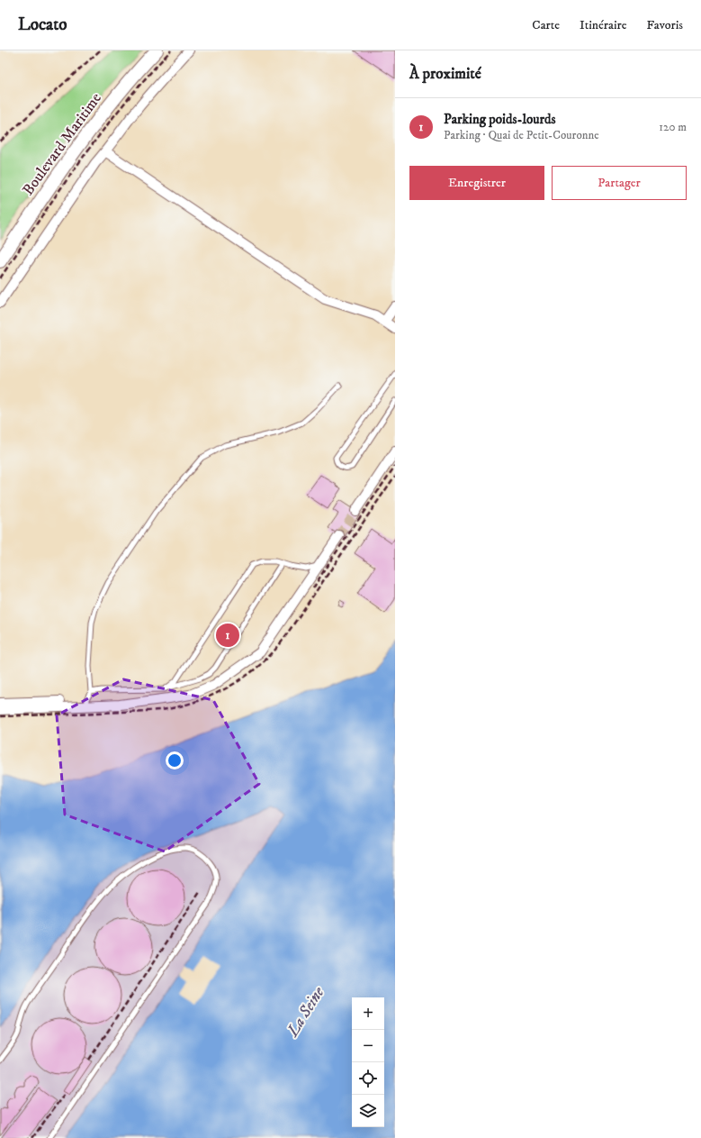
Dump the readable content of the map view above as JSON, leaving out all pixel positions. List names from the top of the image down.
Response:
{
  "streets": {
    "street": ["Boulevard Maritime"]
  },
  "water": ["La Seine"],
  "page": {
    "header": "Locato",
    "nav": ["Carte", "Itinéraire", "Favoris"],
    "heading": "À proximité",
    "list": [
      {
        "mark": "1",
        "name": "Parking poids-lourds",
        "note": "Parking · Quai de Petit-Couronne",
        "value": "120 m"
      }
    ],
    "buttons": ["Enregistrer", "Partager"],
    "pins": "1",
    "map_buttons": ["+", "−"]
  }
}
